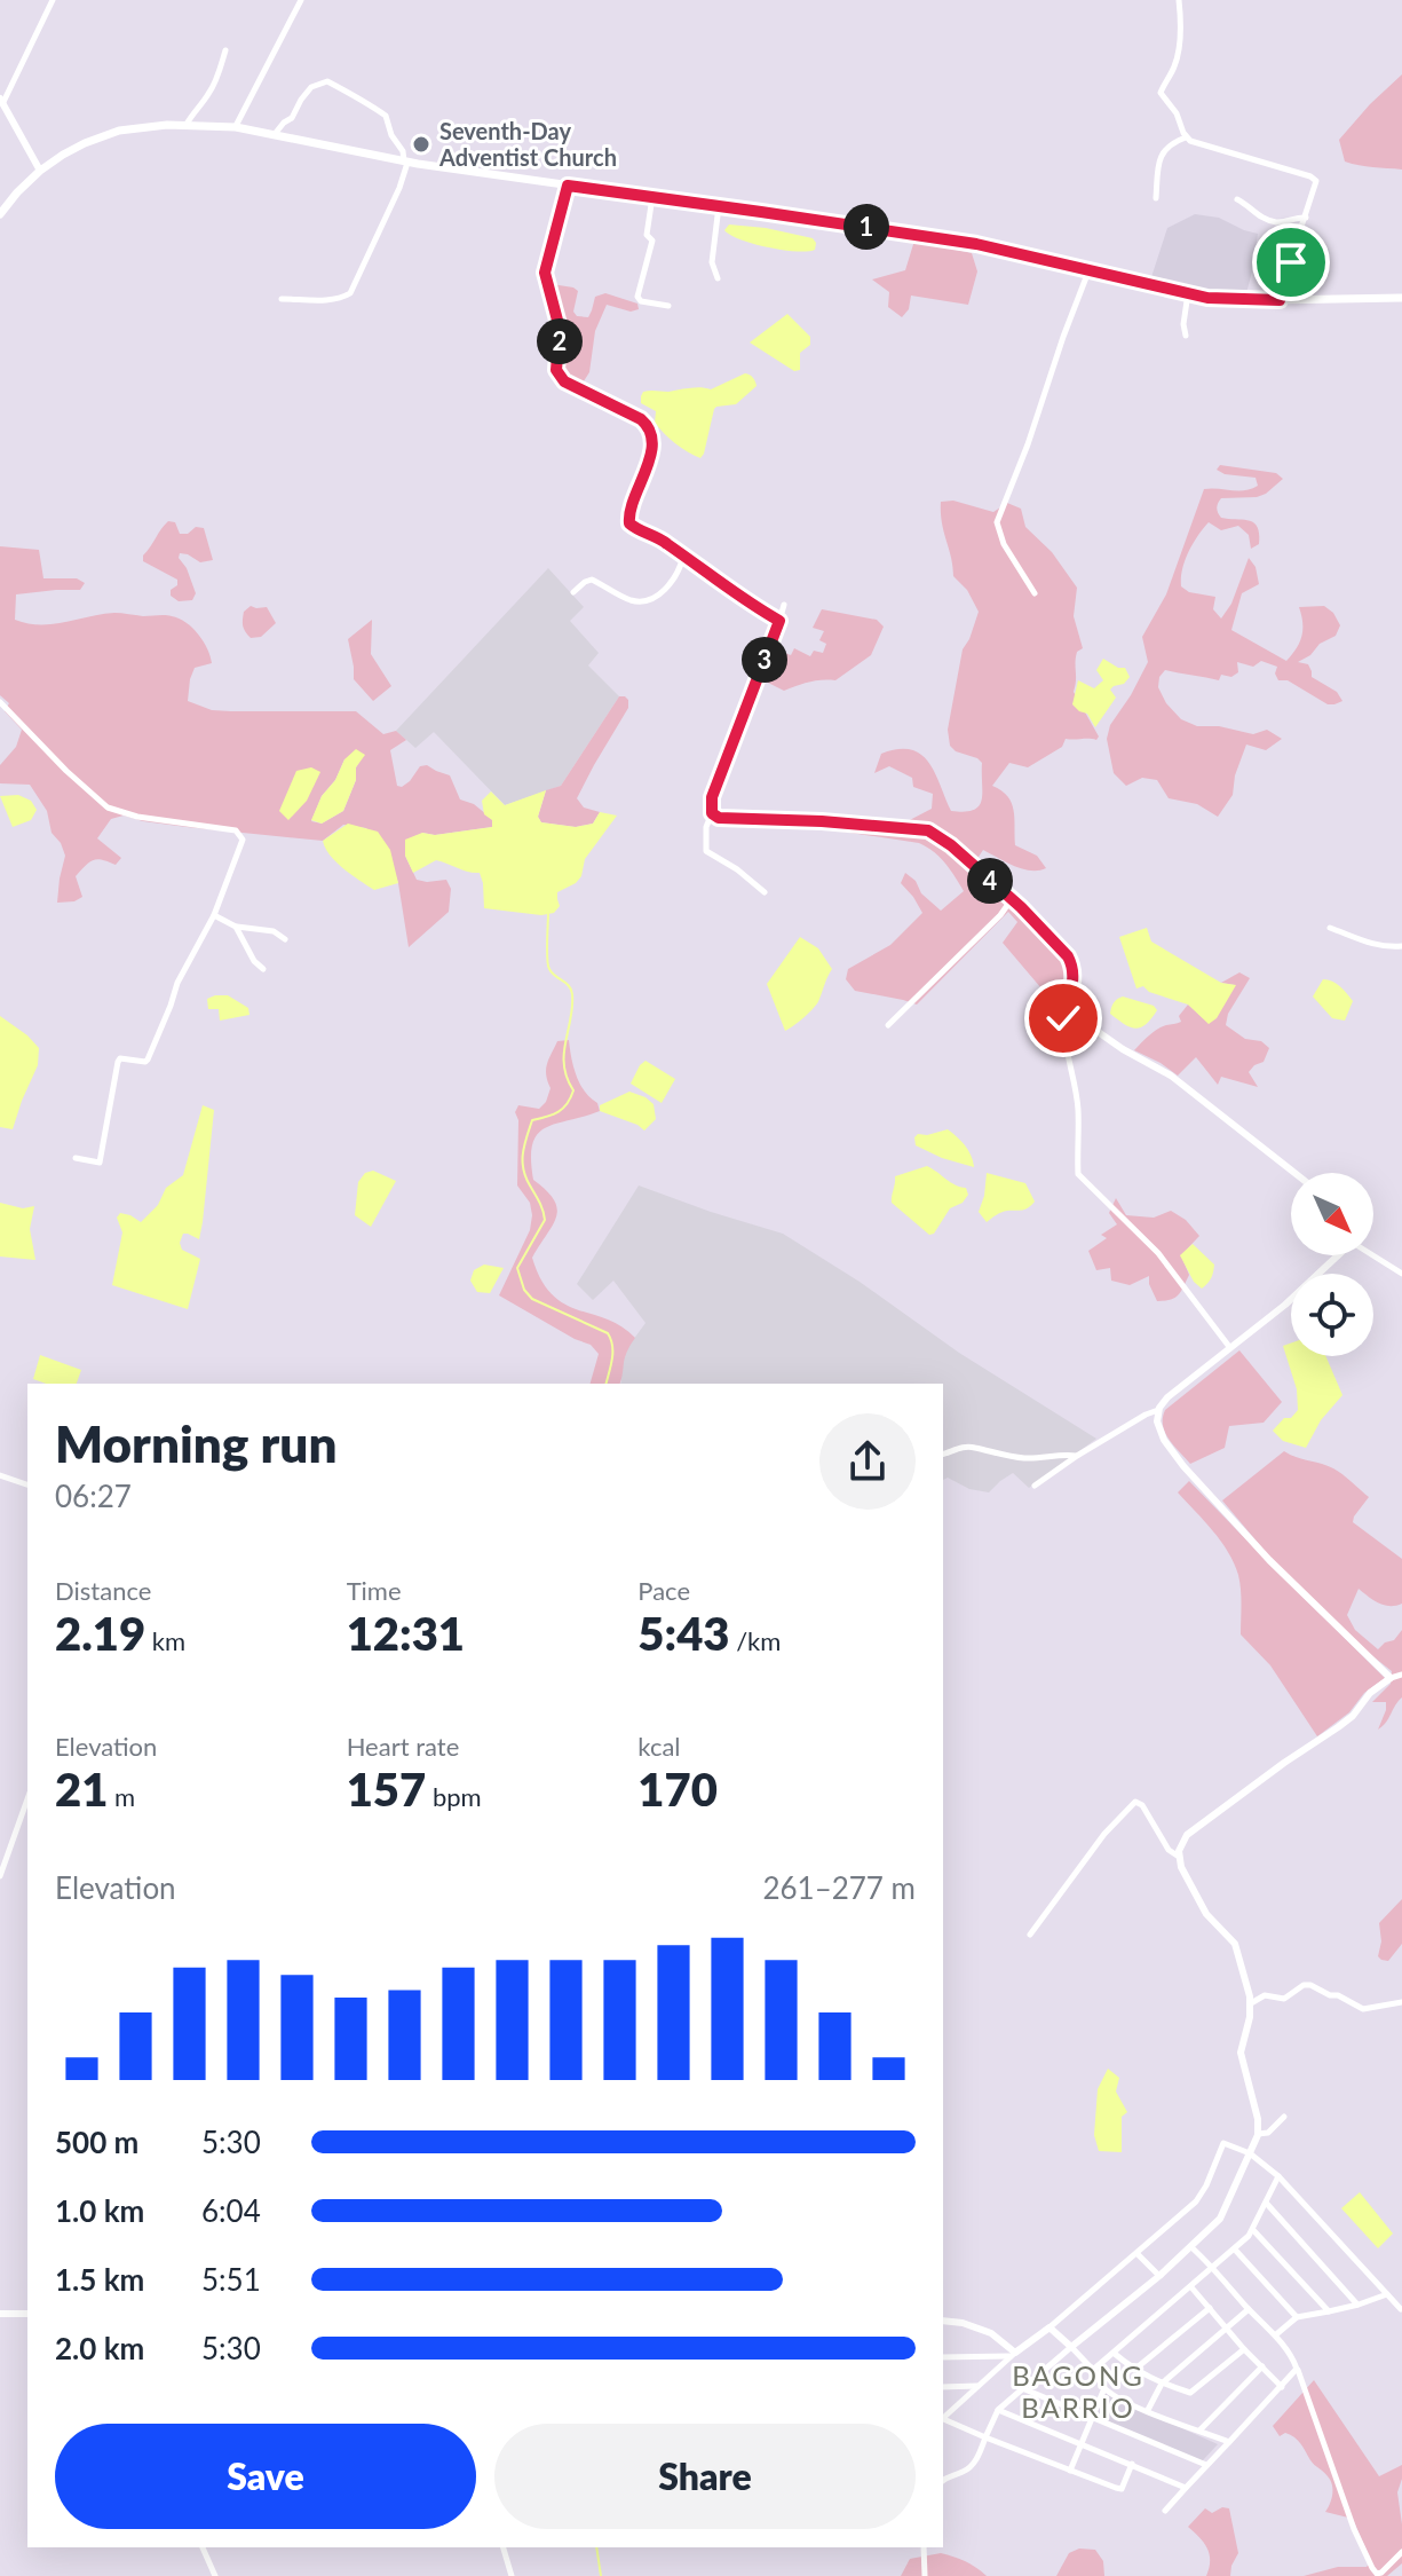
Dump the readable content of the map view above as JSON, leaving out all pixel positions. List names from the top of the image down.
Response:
{
  "districts": ["BAGONG BARRIO"],
  "places": ["Seventh-Day Adventist Church"],
  "north": "bottom right",
  "page": {
    "pins": [
      "1",
      "2",
      "3",
      "4"
    ],
    "heading": ["Morning run", "06:27"],
    "stats": [
      ["Distance", "2.19 km"],
      ["Time", "12:31"],
      ["Pace", "5:43 /km"],
      ["Elevation", "21 m"],
      ["Heart rate", "157 bpm"],
      ["kcal", "170"]
    ],
    "chart": ["Elevation", "261–277 m"],
    "list": [
      {
        "name": "500 m",
        "note": "5:30"
      },
      {
        "name": "1.0 km",
        "note": "6:04"
      },
      {
        "name": "1.5 km",
        "note": "5:51"
      },
      {
        "name": "2.0 km",
        "note": "5:30"
      }
    ],
    "buttons": ["Save", "Share"]
  }
}
